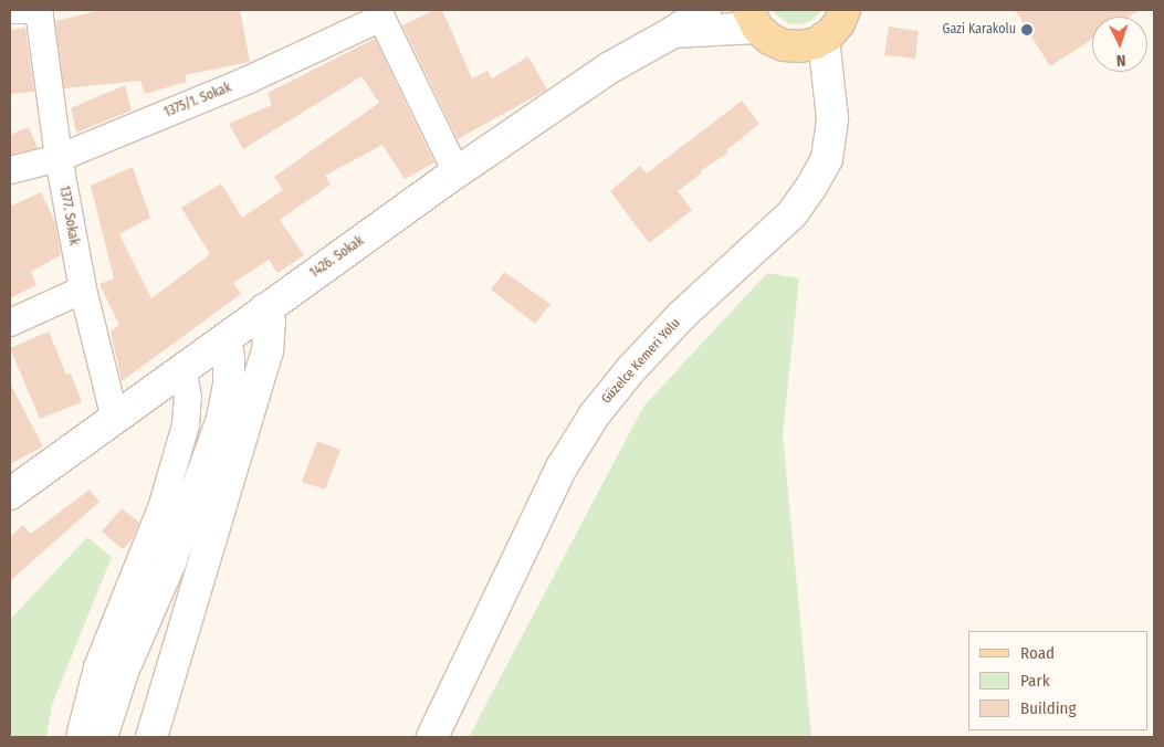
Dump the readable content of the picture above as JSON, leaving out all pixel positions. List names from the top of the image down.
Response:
{
  "streets": {
    "main road": ["1426. Sokak", "Güzelce Kemeri Yolu"],
    "street": ["1375/1. Sokak", "1377. Sokak"]
  },
  "crossings": [
    ["1375/1. Sokak", "1377. Sokak"],
    ["1377. Sokak", "1426. Sokak"]
  ],
  "places": ["Gazi Karakolu"],
  "legend": ["Road", "Park", "Building"],
  "north": "bottom"
}
